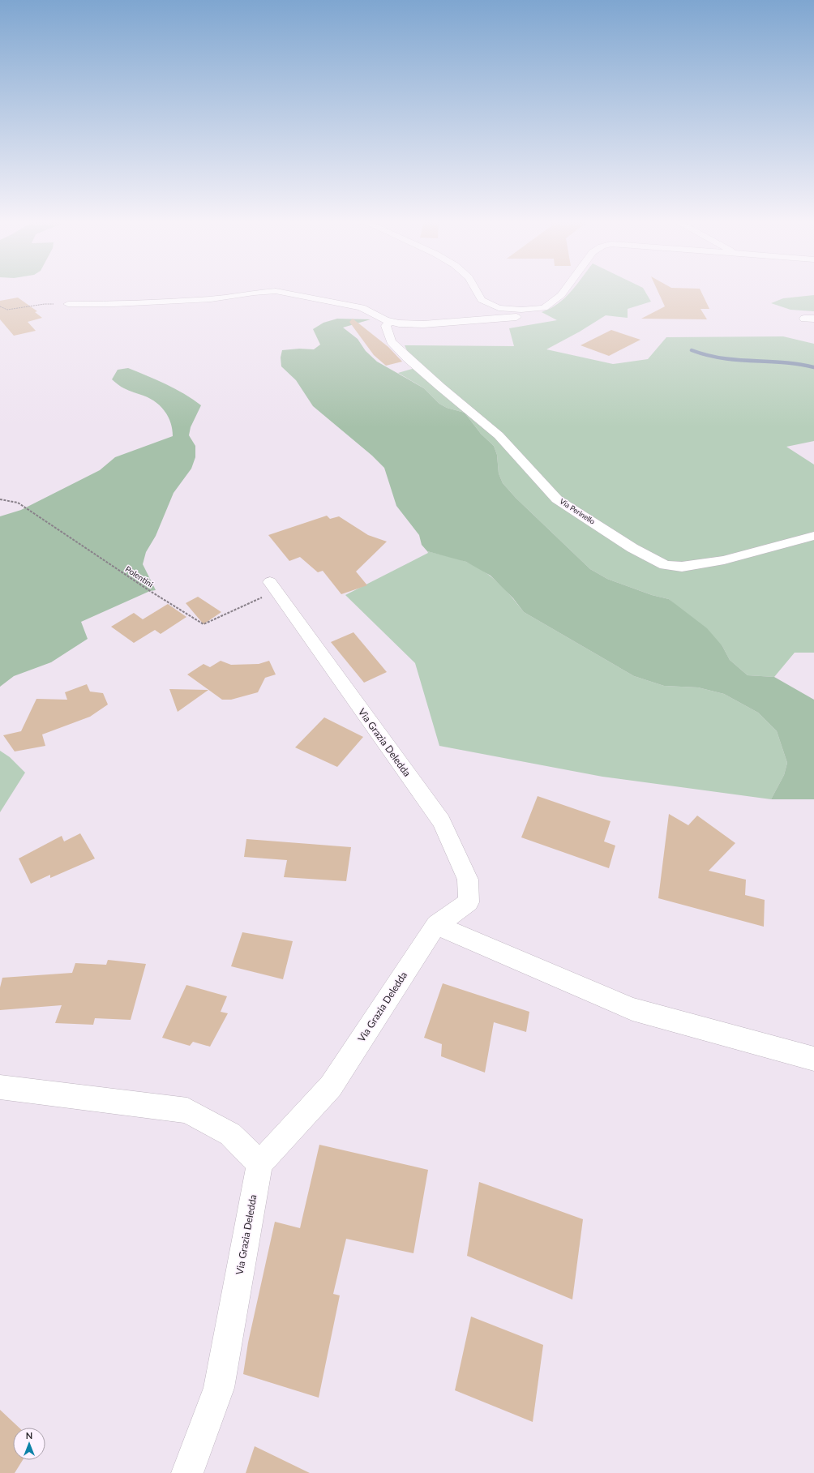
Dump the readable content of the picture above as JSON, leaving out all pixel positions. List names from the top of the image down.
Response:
{
  "streets": {
    "street": ["Via Perinello", "Via Grazia Deledda"],
    "path": ["Polentini"]
  },
  "crossings": [
    ["Polentini", "Via Grazia Deledda"]
  ],
  "north": "top"
}
